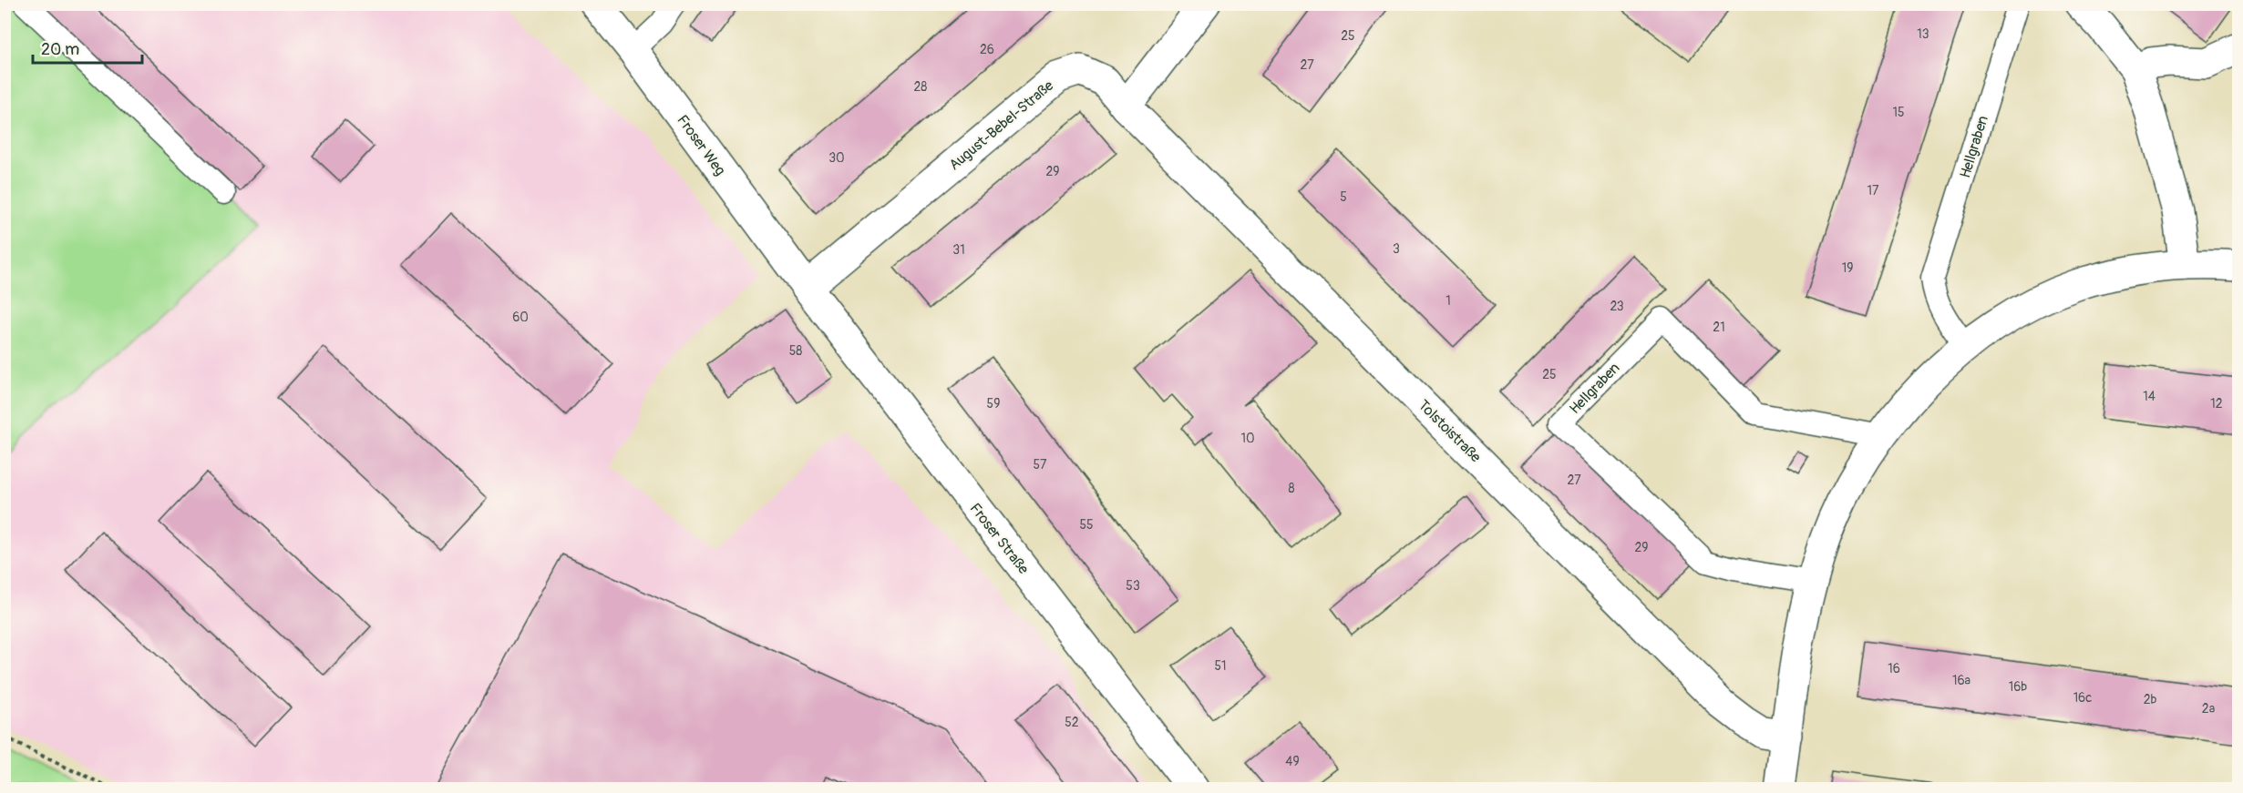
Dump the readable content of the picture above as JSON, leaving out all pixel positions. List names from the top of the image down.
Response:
{
  "streets": {
    "street": [
      "August-Bebel-Straße",
      "Froser Weg",
      "Tolstoistraße",
      "Froser Straße"
    ],
    "lane": ["Hellgraben"]
  },
  "crossings": [
    ["August-Bebel-Straße", "Froser Weg"],
    ["August-Bebel-Straße", "Tolstoistraße"],
    ["August-Bebel-Straße", "Froser Straße"],
    ["Froser Weg", "Froser Straße"]
  ],
  "house_numbers": [
    "13",
    "25",
    "26",
    "27",
    "28",
    "15",
    "30",
    "29",
    "17",
    "5",
    "3",
    "31",
    "19",
    "1",
    "23",
    "60",
    "21",
    "58",
    "25",
    "14",
    "59",
    "12",
    "10",
    "57",
    "27",
    "8",
    "55",
    "29",
    "53",
    "51",
    "16",
    "16a",
    "16b",
    "16c",
    "2b",
    "2a",
    "52",
    "49"
  ],
  "scale_bar": "20 m"
}
